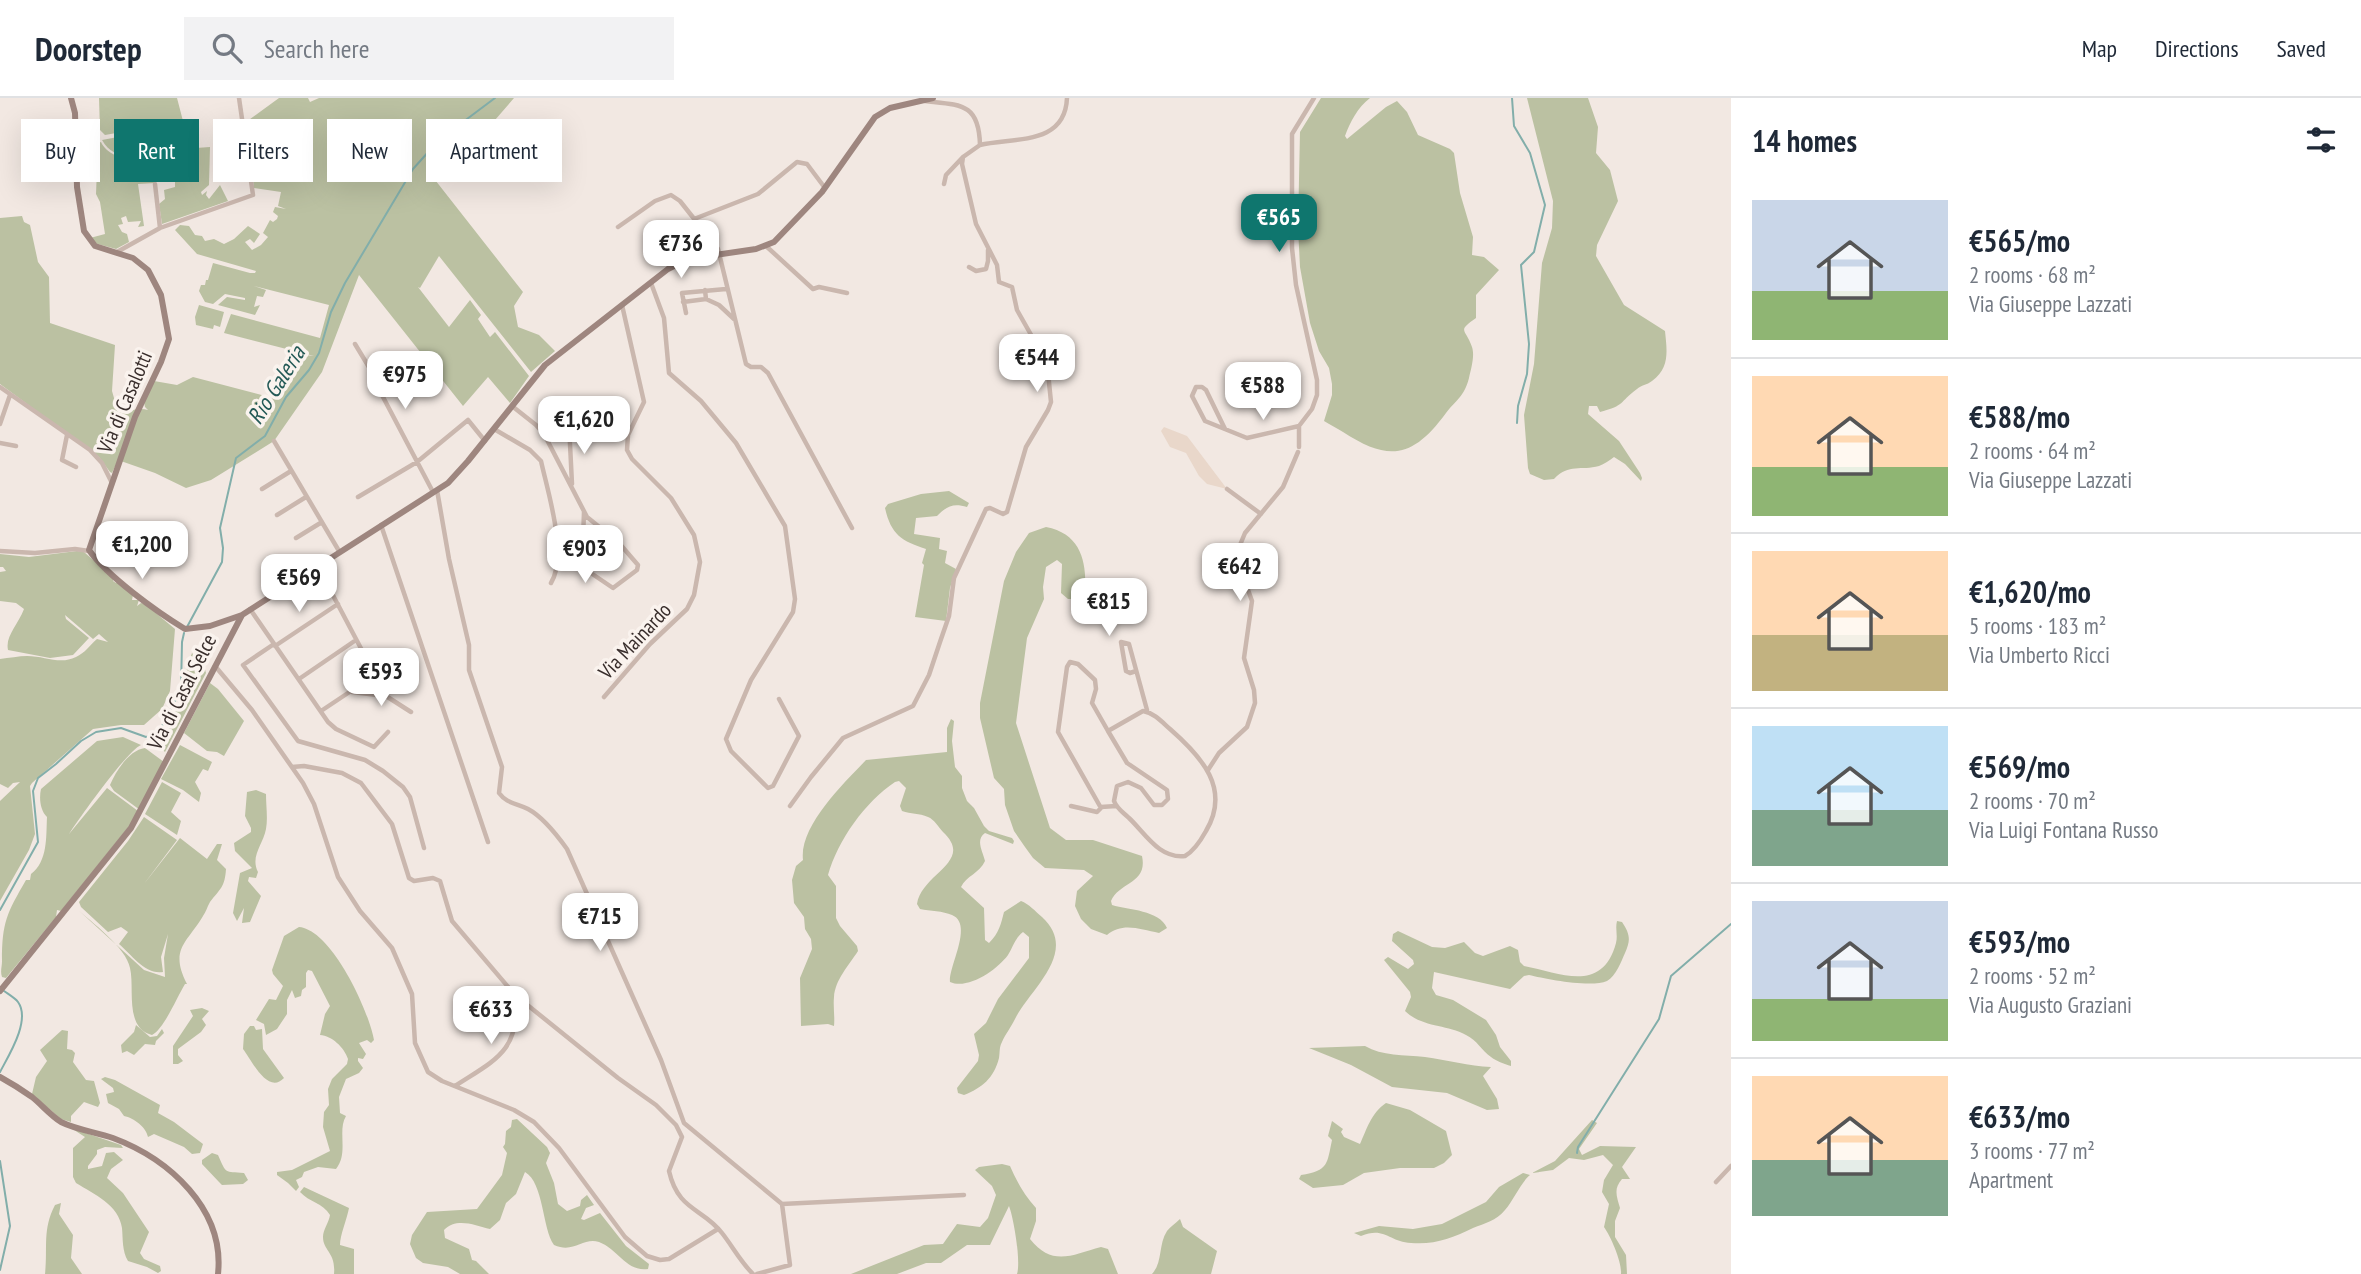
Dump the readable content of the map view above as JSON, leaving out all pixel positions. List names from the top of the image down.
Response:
{
  "streets": {
    "main road": ["Via di Casalotti", "Via di Casal Selce"],
    "street": ["Via Mainardo"]
  },
  "crossings": [
    ["Via Mainardo", "Via di Casal Selce"]
  ],
  "water": ["Rio Galeria"],
  "page": {
    "header": "Doorstep",
    "search": "Search here",
    "nav": ["Map", "Directions", "Saved"],
    "heading": "14 homes",
    "chip": [
      "Buy",
      "Rent",
      "Filters",
      "New",
      "Apartment"
    ],
    "list": [
      {
        "name": "€565/mo",
        "note": "2 rooms · 68 m² · Via Giuseppe Lazzati"
      },
      {
        "name": "€588/mo",
        "note": "2 rooms · 64 m² · Via Giuseppe Lazzati"
      },
      {
        "name": "€1,620/mo",
        "note": "5 rooms · 183 m² · Via Umberto Ricci"
      },
      {
        "name": "€569/mo",
        "note": "2 rooms · 70 m² · Via Luigi Fontana Russo"
      },
      {
        "name": "€593/mo",
        "note": "2 rooms · 52 m² · Via Augusto Graziani"
      },
      {
        "name": "€633/mo",
        "note": "3 rooms · 77 m² · Apartment"
      }
    ],
    "price": [
      "€565",
      "€736",
      "€544",
      "€975",
      "€588",
      "€1,620",
      "€1,200",
      "€903",
      "€642",
      "€569",
      "€815",
      "€593",
      "€715",
      "€633"
    ]
  }
}
